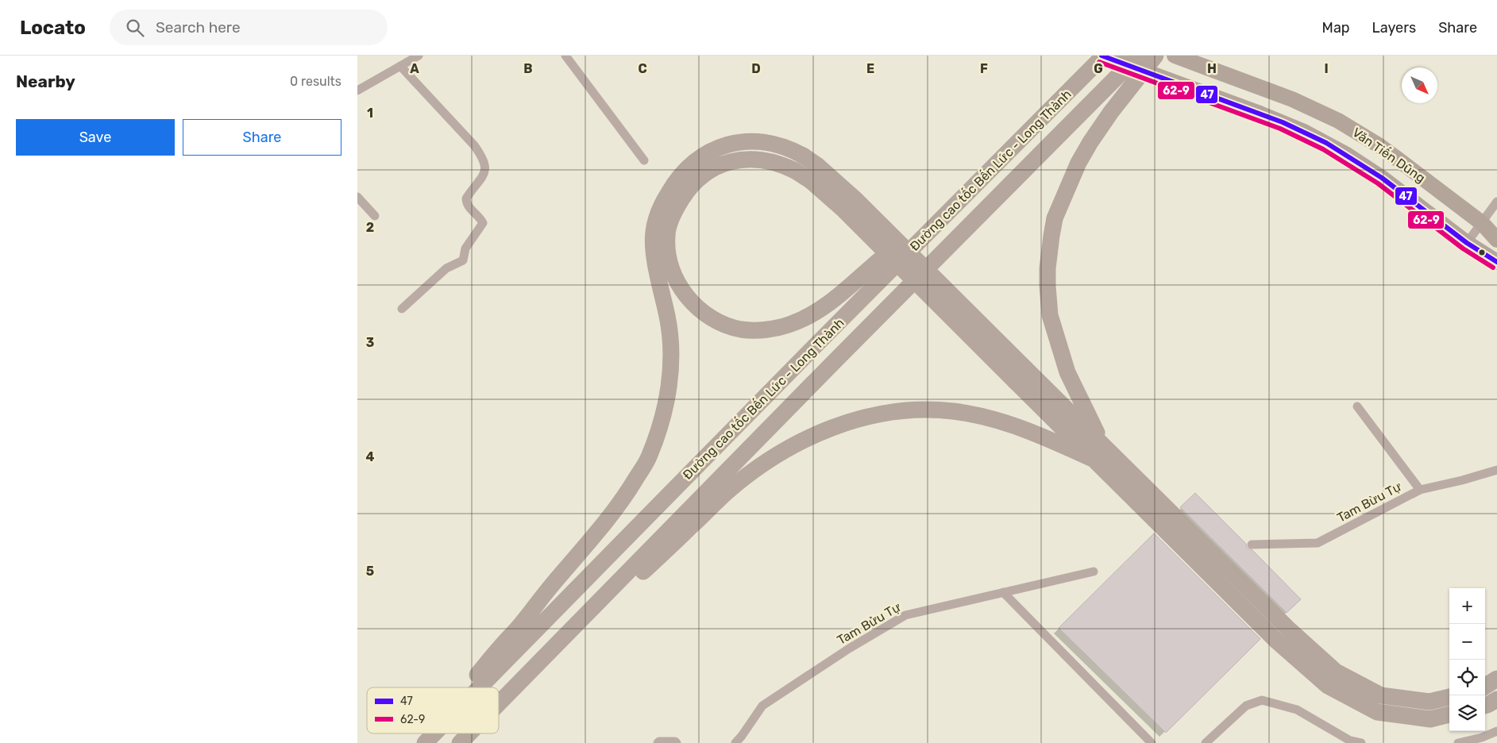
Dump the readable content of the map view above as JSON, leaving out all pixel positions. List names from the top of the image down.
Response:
{
  "streets": {
    "highway": ["Văn Tiến Dũng", "Đường cao tốc Bến Lức - Long Thành"],
    "street": ["Tam Bừu Tự", "Tam Bửu Tự"]
  },
  "crossings": [
    ["Văn Tiến Dũng", "Đường cao tốc Bến Lức - Long Thành"]
  ],
  "lines": ["transit line 47", "transit line 62-9"],
  "legend": ["47", "62-9"],
  "north": "bottom right",
  "page": {
    "header": "Locato",
    "search": "Search here",
    "nav": ["Map", "Layers", "Share"],
    "heading": ["Nearby", "0 results"],
    "buttons": ["Save", "Share"],
    "map_buttons": ["+", "−"]
  },
  "grid": {
    "columns": [
      "A",
      "B",
      "C",
      "D",
      "E",
      "F",
      "G",
      "H",
      "I"
    ],
    "rows": [
      "1",
      "2",
      "3",
      "4",
      "5"
    ]
  }
}
